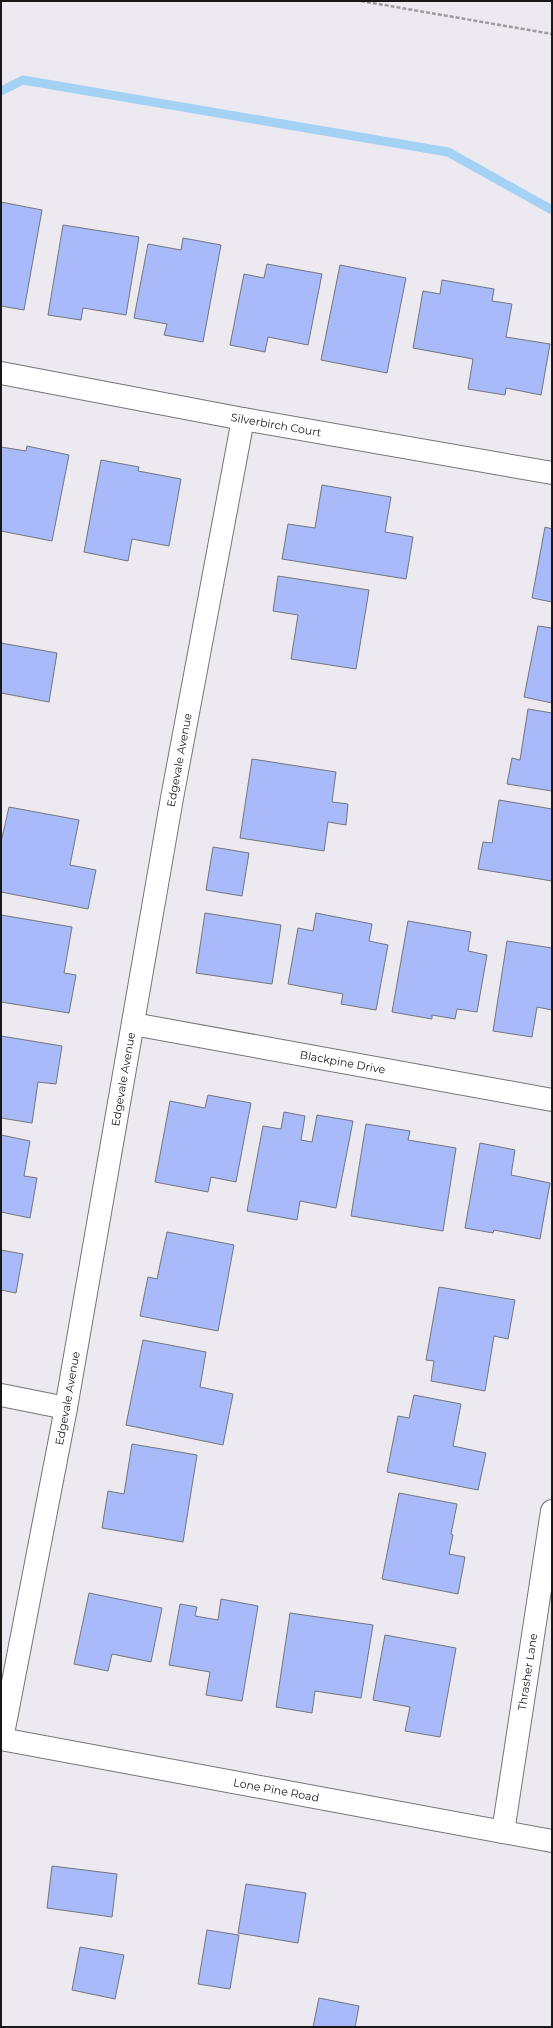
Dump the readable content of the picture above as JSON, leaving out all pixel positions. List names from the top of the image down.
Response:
{
  "streets": {
    "street": [
      "Silverbirch Court",
      "Edgevale Avenue",
      "Blackpine Drive",
      "Thrasher Lane",
      "Lone Pine Road"
    ]
  },
  "crossings": [
    ["Silverbirch Court", "Edgevale Avenue"],
    ["Edgevale Avenue", "Blackpine Drive"],
    ["Edgevale Avenue", "Lone Pine Road"],
    ["Thrasher Lane", "Lone Pine Road"]
  ]
}
